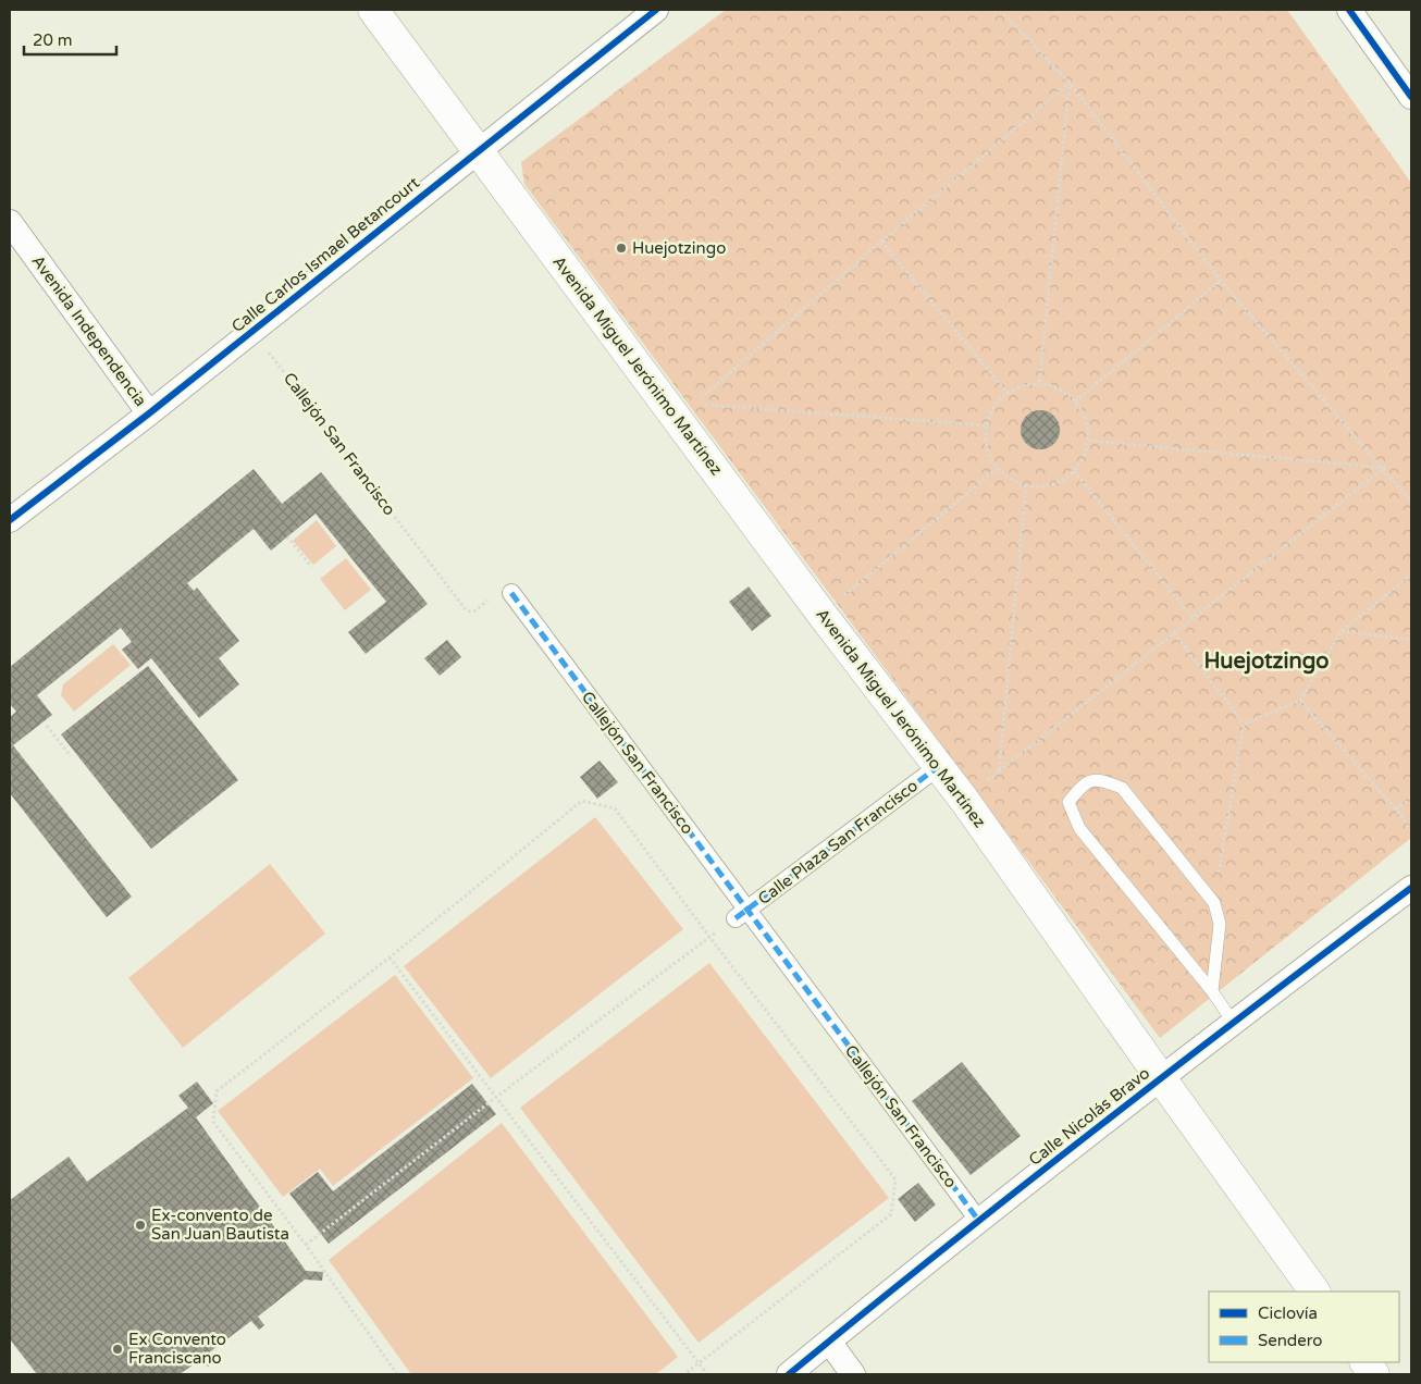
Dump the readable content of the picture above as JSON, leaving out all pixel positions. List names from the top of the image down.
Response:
{
  "streets": {
    "main road": ["Avenida Miguel Jerónimo Martínez"],
    "street": [
      "Calle Carlos Ismael Betancourt",
      "Avenida Independencia",
      "Callejón San Francisco",
      "Calle Plaza San Francisco",
      "Calle Nicolás Bravo"
    ]
  },
  "crossings": [
    ["Calle Carlos Ismael Betancourt", "Avenida Independencia"],
    ["Calle Carlos Ismael Betancourt", "Avenida Miguel Jerónimo Martínez"],
    ["Avenida Miguel Jerónimo Martínez", "Calle Plaza San Francisco"],
    ["Avenida Miguel Jerónimo Martínez", "Calle Nicolás Bravo"],
    ["Callejón San Francisco", "Calle Plaza San Francisco"],
    ["Callejón San Francisco", "Calle Nicolás Bravo"]
  ],
  "districts": ["Huejotzingo"],
  "places": ["Huejotzingo", "Ex-convento de San Juan Bautista", "Ex Convento Franciscano"],
  "legend": ["Ciclovía", "Sendero"],
  "scale_bar": "20 m"
}
